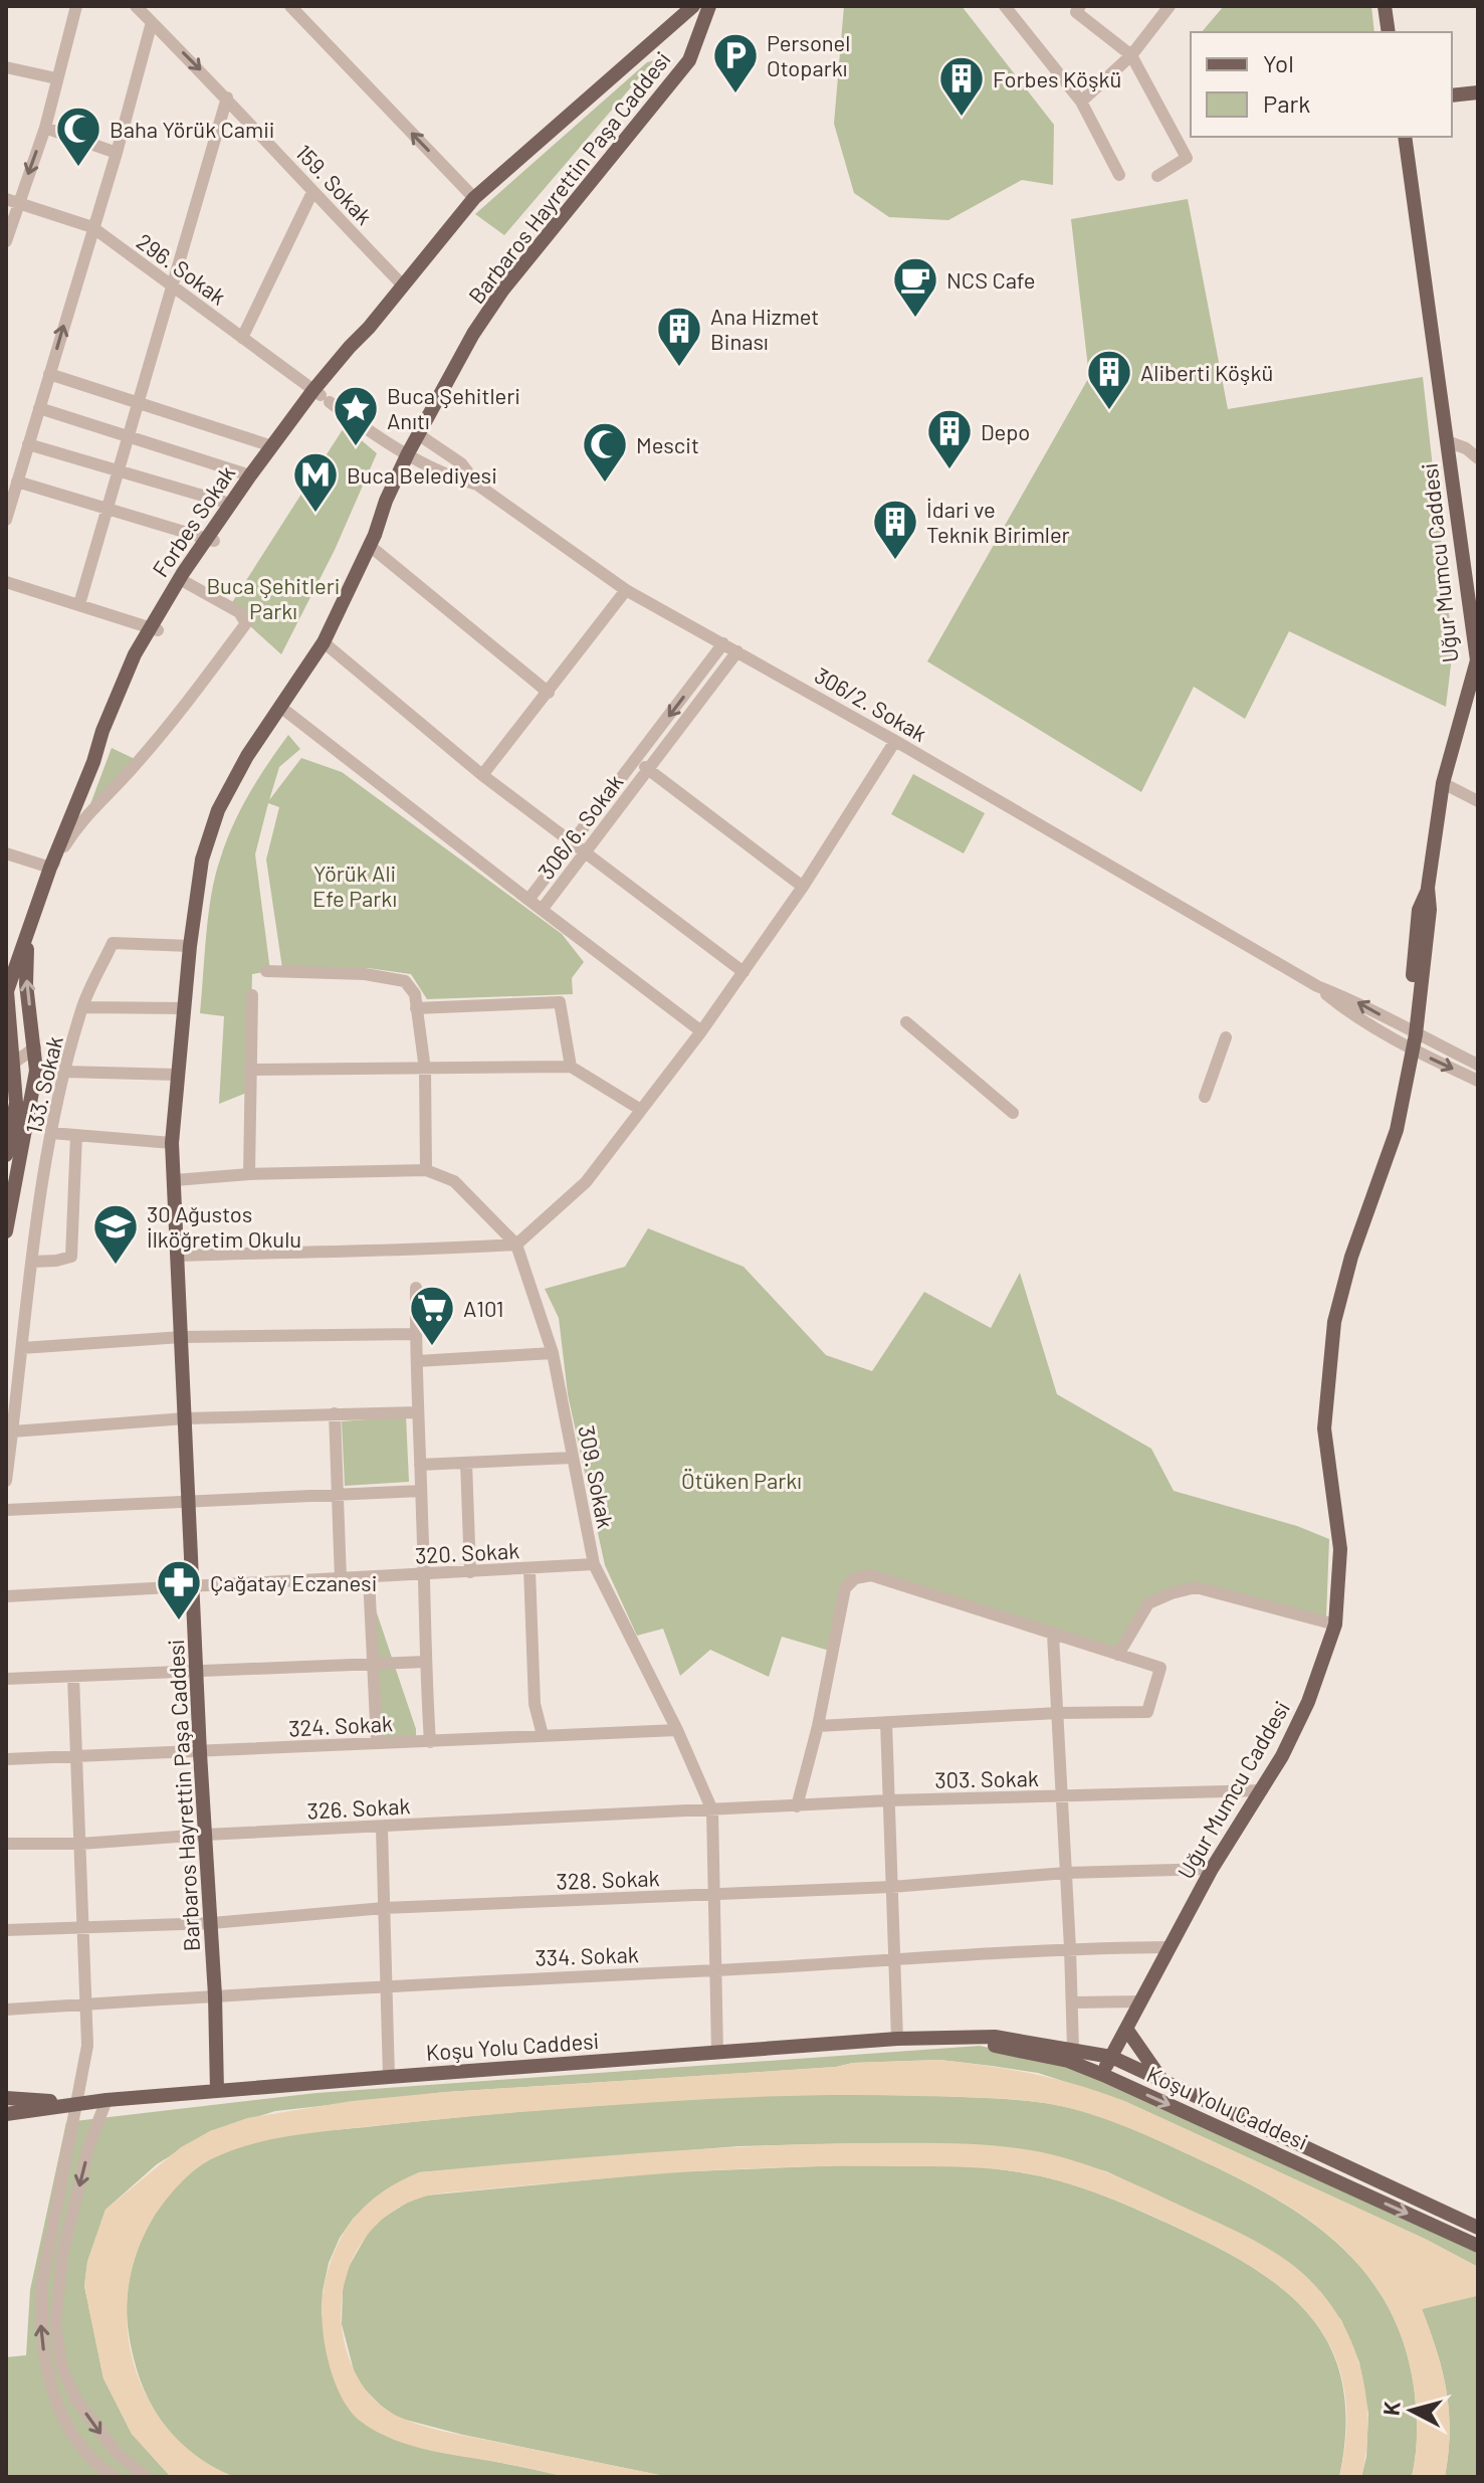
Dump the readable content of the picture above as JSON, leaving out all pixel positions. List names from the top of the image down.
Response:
{
  "streets": {
    "main road": [
      "Barbaros Hayrettin Paşa Caddesi",
      "Forbes Sokak",
      "Uğur Mumcu Caddesi",
      "Koşu Yolu Caddesi"
    ],
    "street": [
      "159. Sokak",
      "296. Sokak",
      "306/2. Sokak",
      "306/6. Sokak",
      "133. Sokak",
      "309. Sokak",
      "320. Sokak",
      "324. Sokak",
      "303. Sokak",
      "326. Sokak",
      "328. Sokak",
      "334. Sokak"
    ]
  },
  "crossings": [
    ["Barbaros Hayrettin Paşa Caddesi", "296. Sokak"],
    ["Barbaros Hayrettin Paşa Caddesi", "306/2. Sokak"],
    ["Barbaros Hayrettin Paşa Caddesi", "133. Sokak"],
    ["Barbaros Hayrettin Paşa Caddesi", "320. Sokak"],
    ["Barbaros Hayrettin Paşa Caddesi", "324. Sokak"],
    ["Barbaros Hayrettin Paşa Caddesi", "326. Sokak"],
    ["Barbaros Hayrettin Paşa Caddesi", "328. Sokak"],
    ["Barbaros Hayrettin Paşa Caddesi", "334. Sokak"],
    ["Barbaros Hayrettin Paşa Caddesi", "Koşu Yolu Caddesi"],
    ["159. Sokak", "Forbes Sokak"],
    ["296. Sokak", "Forbes Sokak"],
    ["296. Sokak", "306/2. Sokak"],
    ["Uğur Mumcu Caddesi", "306/2. Sokak"],
    ["Uğur Mumcu Caddesi", "303. Sokak"],
    ["Uğur Mumcu Caddesi", "328. Sokak"],
    ["Uğur Mumcu Caddesi", "334. Sokak"],
    ["Uğur Mumcu Caddesi", "Koşu Yolu Caddesi"],
    ["306/2. Sokak", "306/6. Sokak"],
    ["309. Sokak", "320. Sokak"],
    ["309. Sokak", "324. Sokak"],
    ["309. Sokak", "303. Sokak"],
    ["309. Sokak", "326. Sokak"],
    ["309. Sokak", "328. Sokak"],
    ["309. Sokak", "334. Sokak"],
    ["309. Sokak", "Koşu Yolu Caddesi"],
    ["303. Sokak", "326. Sokak"]
  ],
  "parks": ["Buca Şehitleri Parkı", "Yörük Ali Efe Parkı", "Ötüken Parkı"],
  "places": {
    "parking": ["Personel Otoparkı"],
    "building": [
      "Forbes Köşkü",
      "Ana Hizmet Binası",
      "Aliberti Köşkü",
      "Depo",
      "İdari ve Teknik Birimler"
    ],
    "mosque": ["Baha Yörük Camii", "Mescit"],
    "cafe": ["NCS Cafe"],
    "place": ["Buca Şehitleri Anıtı"],
    "metro station": ["Buca Belediyesi"],
    "school or university": ["30 Ağustos İlköğretim Okulu"],
    "supermarket": ["A101"],
    "pharmacy": ["Çağatay Eczanesi"]
  },
  "legend": ["Yol", "Park"],
  "north": "left"
}
